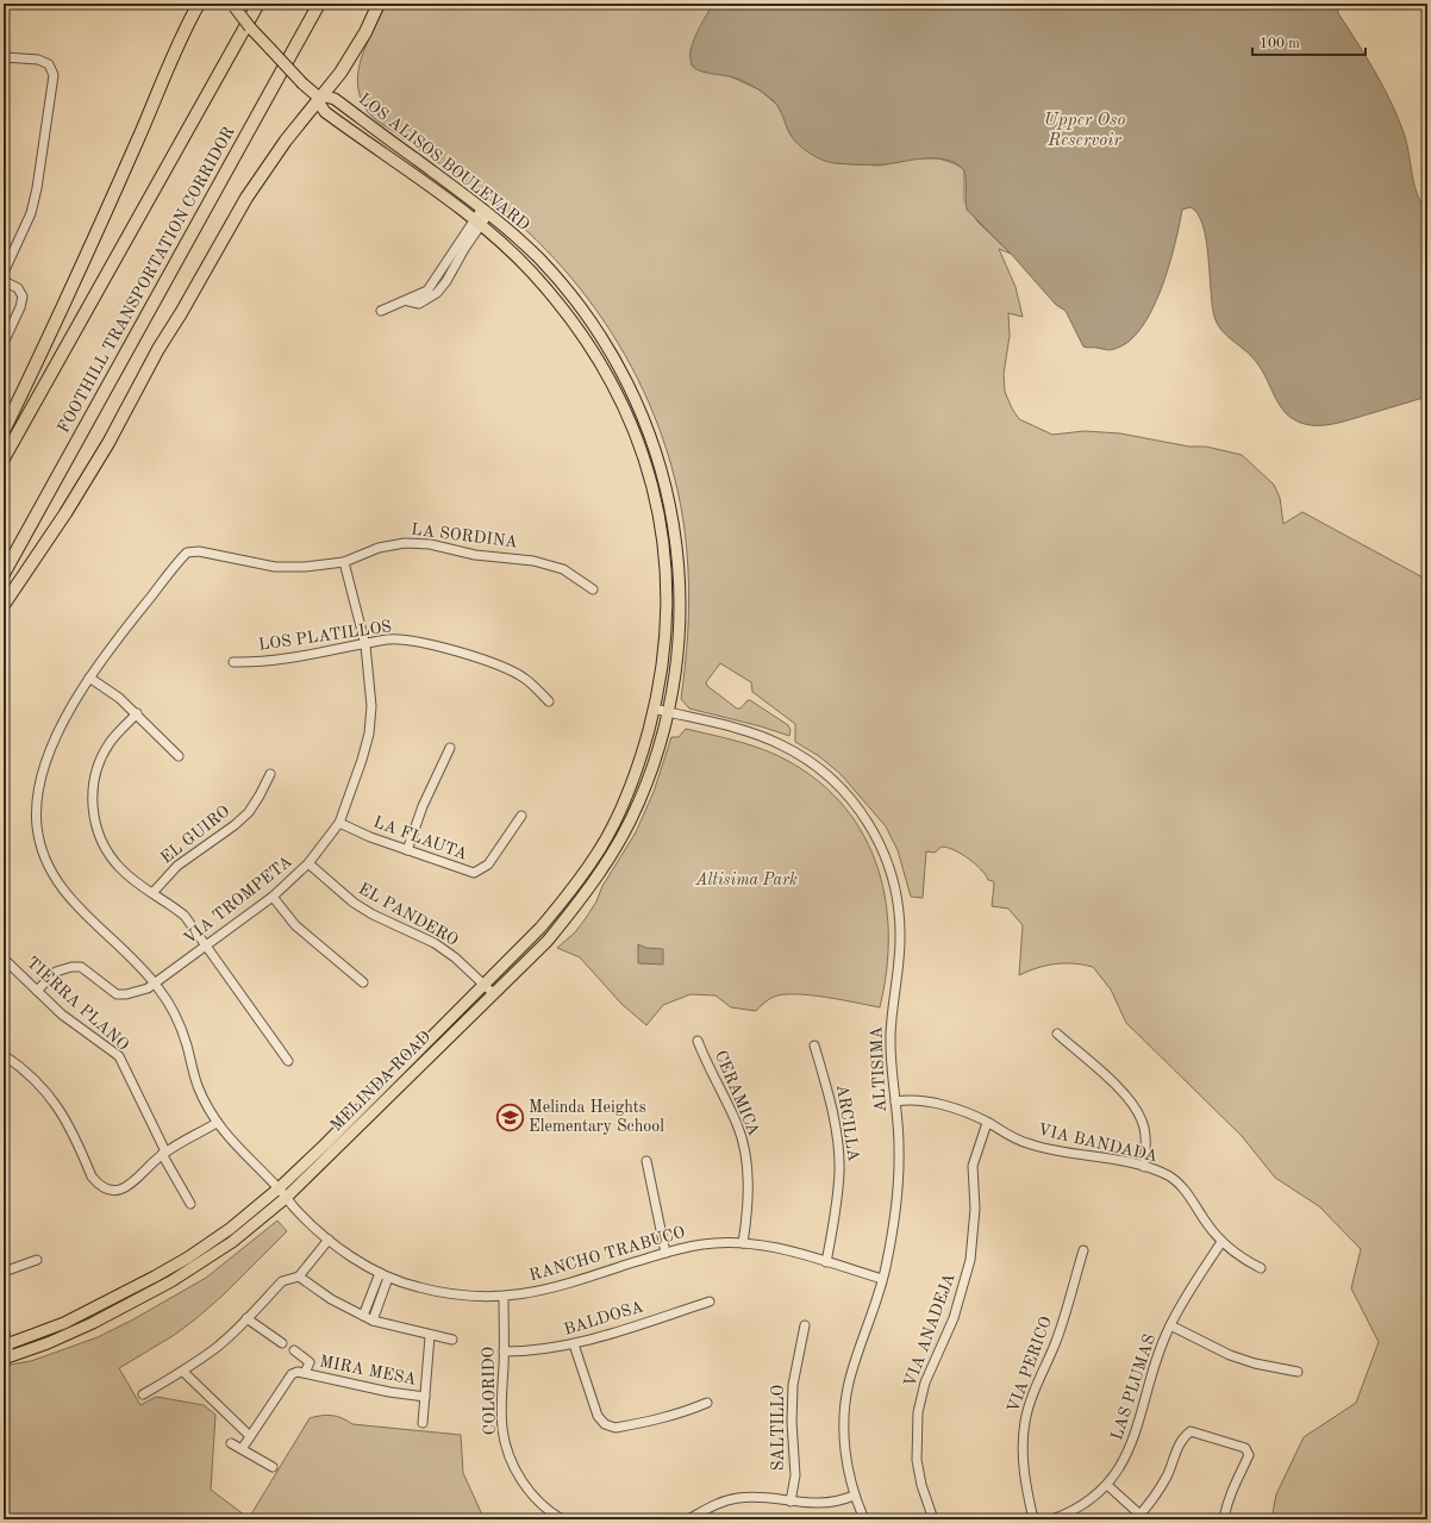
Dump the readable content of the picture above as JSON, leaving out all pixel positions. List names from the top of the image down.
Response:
{
  "streets": {
    "highway": ["FOOTHILL TRANSPORTATION CORRIDOR"],
    "main road": ["LOS ALISOS BOULEVARD", "MELINDA ROAD"],
    "street": [
      "LA SORDINA",
      "LOS PLATILLOS",
      "EL GUIRO",
      "LA FLAUTA",
      "VIA TROMPETA",
      "EL PANDERO",
      "TIERRA PLANO",
      "ALTISIMA",
      "CERAMICA",
      "ARCILLA",
      "VIA BANDADA",
      "RANCHO TRABUCO",
      "BALDOSA",
      "VIA ANADEJA",
      "VIA PERICO",
      "MIRA MESA",
      "LAS PLUMAS",
      "COLORIDO",
      "SALTILLO"
    ]
  },
  "crossings": [
    ["LOS ALISOS BOULEVARD", "ALTISIMA"],
    ["LOS ALISOS BOULEVARD", "MELINDA ROAD"],
    ["LA SORDINA", "VIA TROMPETA"],
    ["LA SORDINA", "RANCHO TRABUCO"],
    ["LOS PLATILLOS", "VIA TROMPETA"],
    ["LA FLAUTA", "VIA TROMPETA"],
    ["VIA TROMPETA", "EL PANDERO"],
    ["VIA TROMPETA", "TIERRA PLANO"],
    ["VIA TROMPETA", "RANCHO TRABUCO"],
    ["EL PANDERO", "MELINDA ROAD"],
    ["ALTISIMA", "MELINDA ROAD"],
    ["ALTISIMA", "VIA BANDADA"],
    ["ALTISIMA", "RANCHO TRABUCO"],
    ["MELINDA ROAD", "RANCHO TRABUCO"],
    ["CERAMICA", "RANCHO TRABUCO"],
    ["ARCILLA", "RANCHO TRABUCO"],
    ["VIA BANDADA", "VIA ANADEJA"],
    ["VIA BANDADA", "LAS PLUMAS"],
    ["RANCHO TRABUCO", "COLORIDO"],
    ["BALDOSA", "COLORIDO"]
  ],
  "water": ["Upper Oso Reservoir"],
  "parks": ["Altisima Park"],
  "places": {
    "school or university": ["Melinda Heights Elementary School"]
  },
  "scale_bar": "100 m"
}
